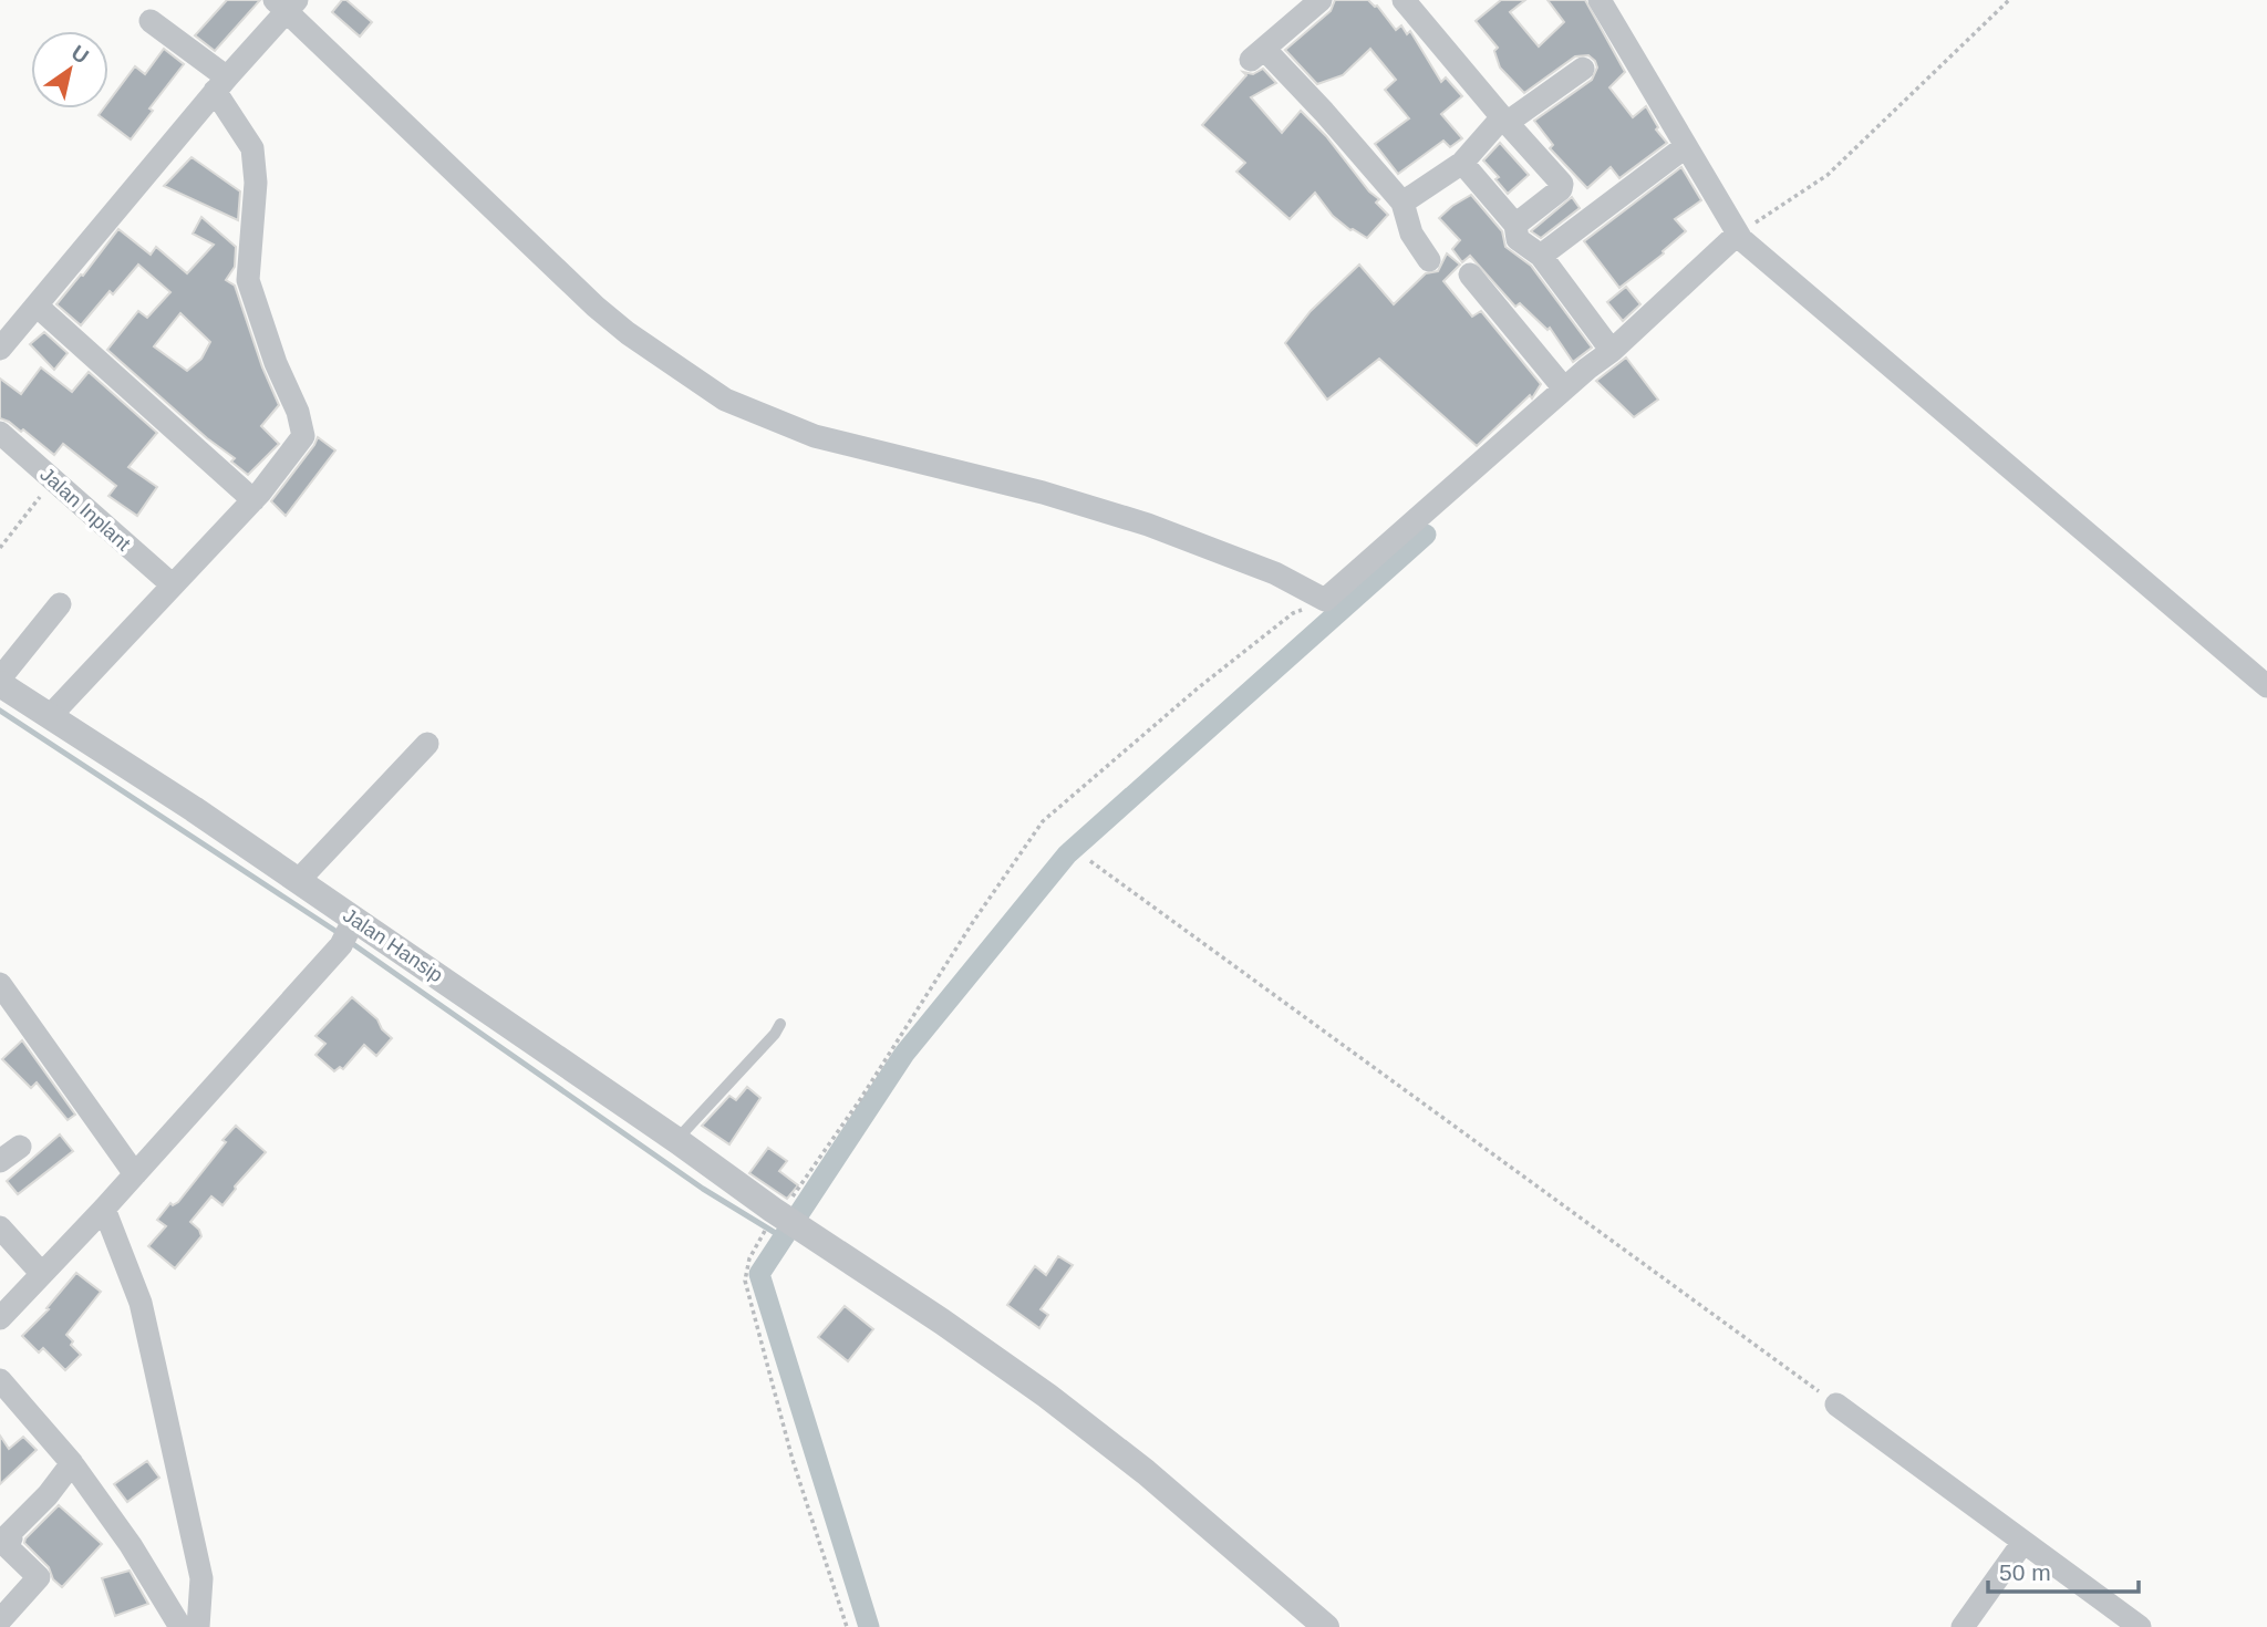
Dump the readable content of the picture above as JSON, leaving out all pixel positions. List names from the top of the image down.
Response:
{
  "streets": {
    "street": ["Jalan Inplant", "Jalan Hansip"]
  },
  "scale_bar": "50 m",
  "north": "top right"
}
